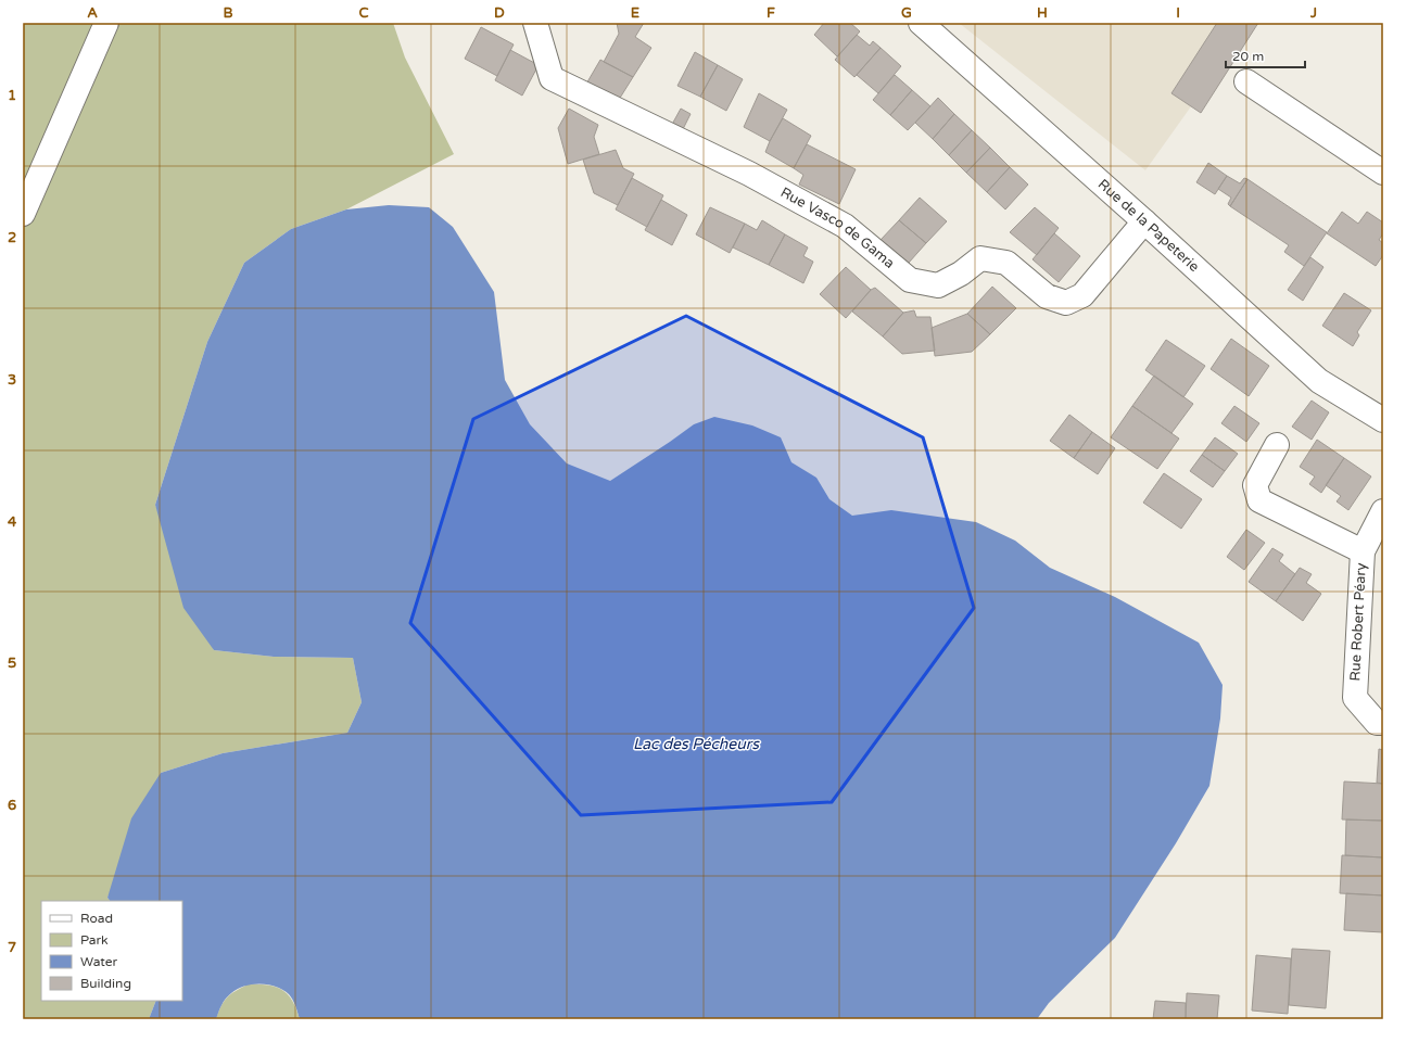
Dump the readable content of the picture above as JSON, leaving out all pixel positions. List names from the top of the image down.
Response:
{
  "streets": {
    "street": ["Rue de la Papeterie", "Rue Vasco de Gama", "Rue Robert Péary"]
  },
  "crossings": [
    ["Rue de la Papeterie", "Rue Vasco de Gama"]
  ],
  "water": ["Lac des Pécheurs"],
  "legend": [
    "Road",
    "Park",
    "Water",
    "Building"
  ],
  "scale_bar": "20 m",
  "grid": {
    "columns": [
      "A",
      "B",
      "C",
      "D",
      "E",
      "F",
      "G",
      "H",
      "I",
      "J"
    ],
    "rows": [
      "1",
      "2",
      "3",
      "4",
      "5",
      "6",
      "7"
    ]
  }
}
